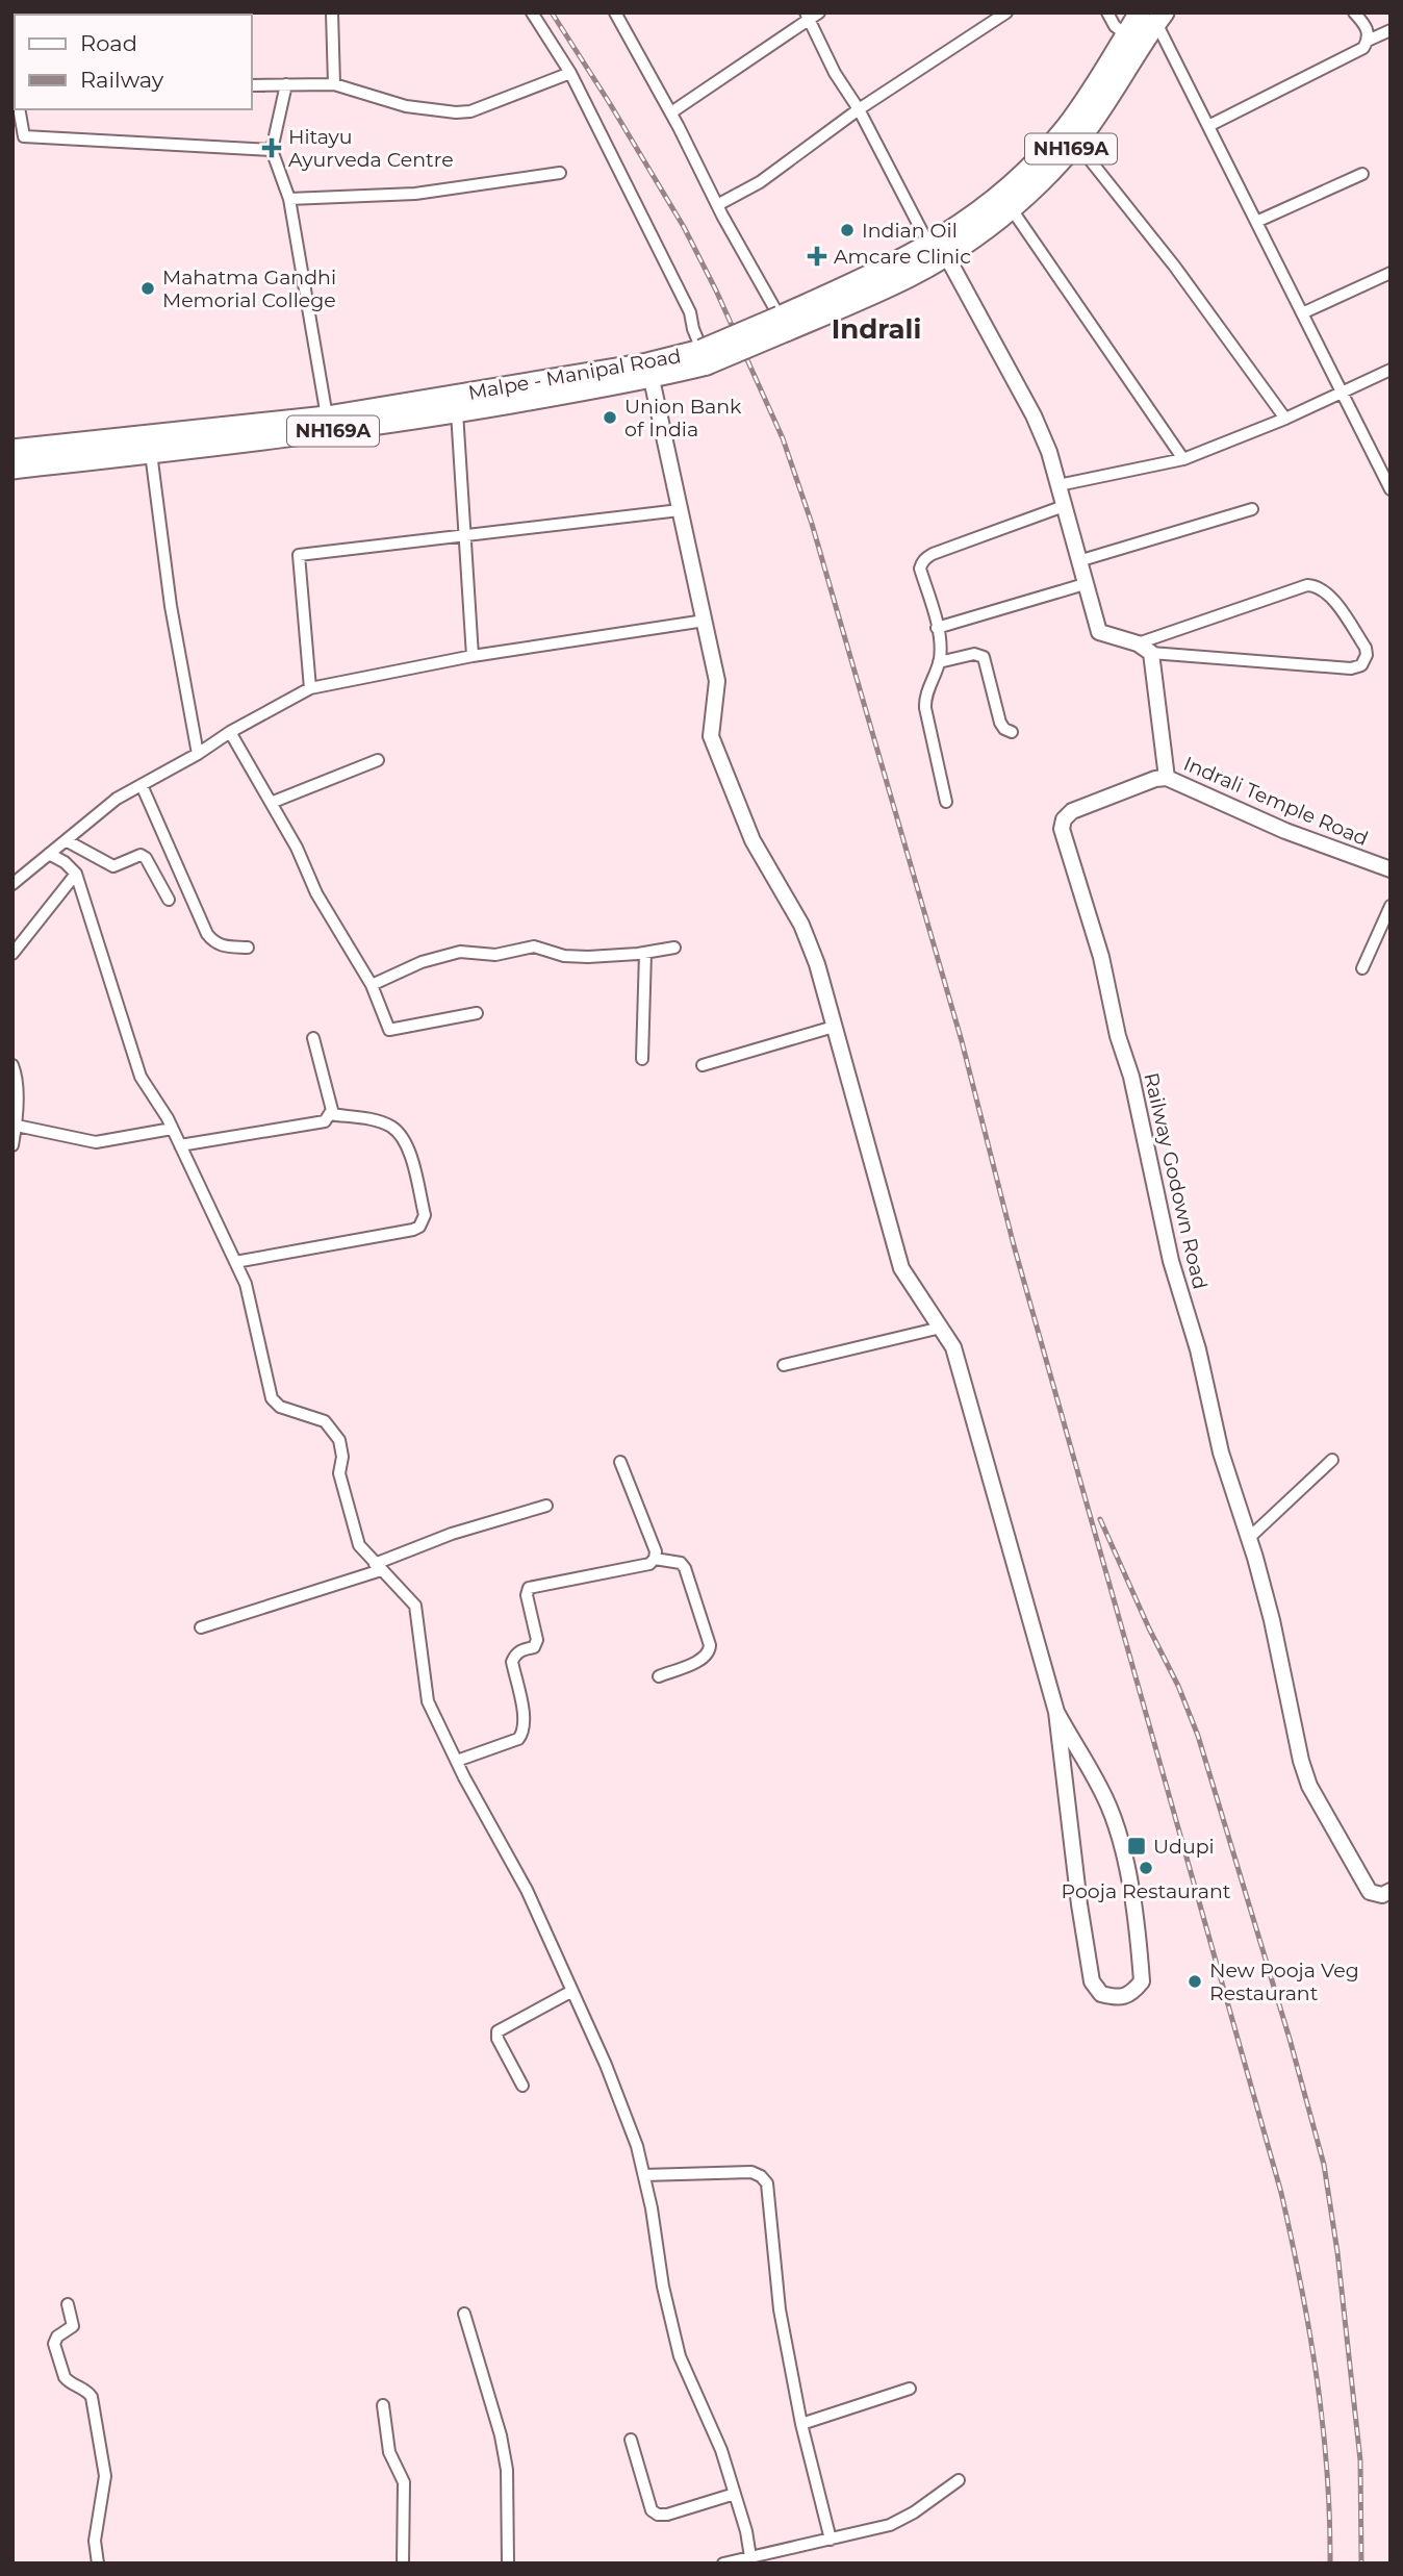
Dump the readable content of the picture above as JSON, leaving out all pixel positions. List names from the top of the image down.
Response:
{
  "streets": {
    "highway": ["NH169A", "Malpe - Manipal Road"],
    "street": ["Indrali Temple Road", "Railway Godown Road"]
  },
  "crossings": [
    ["NH169A", "Malpe - Manipal Road"],
    ["Indrali Temple Road", "Railway Godown Road"]
  ],
  "districts": ["Indrali"],
  "places": {
    "health": ["Hitayu Ayurveda Centre", "Amcare Clinic"],
    "other": [
      "Indian Oil",
      "Mahatma Gandhi Memorial College",
      "Union Bank of India",
      "Pooja Restaurant",
      "New Pooja Veg Restaurant"
    ],
    "transit": ["Udupi"]
  },
  "legend": ["Road", "Railway"]
}
